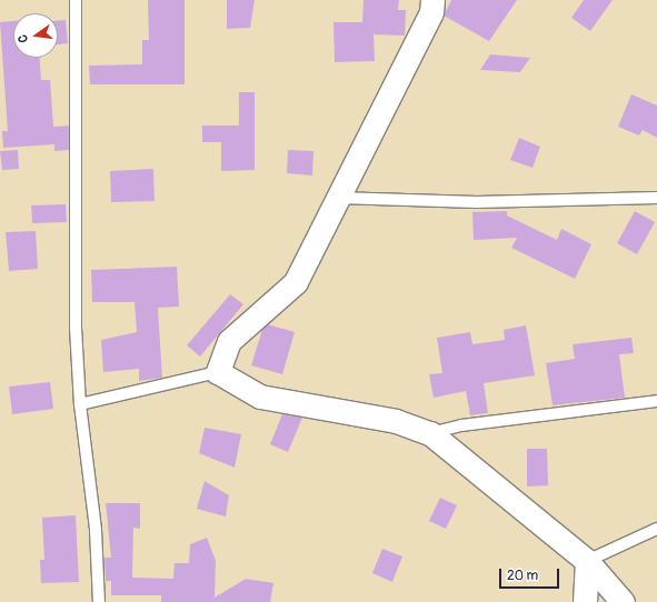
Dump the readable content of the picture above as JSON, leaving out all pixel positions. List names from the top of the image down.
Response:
{
  "scale_bar": "20 m",
  "north": "left"
}
